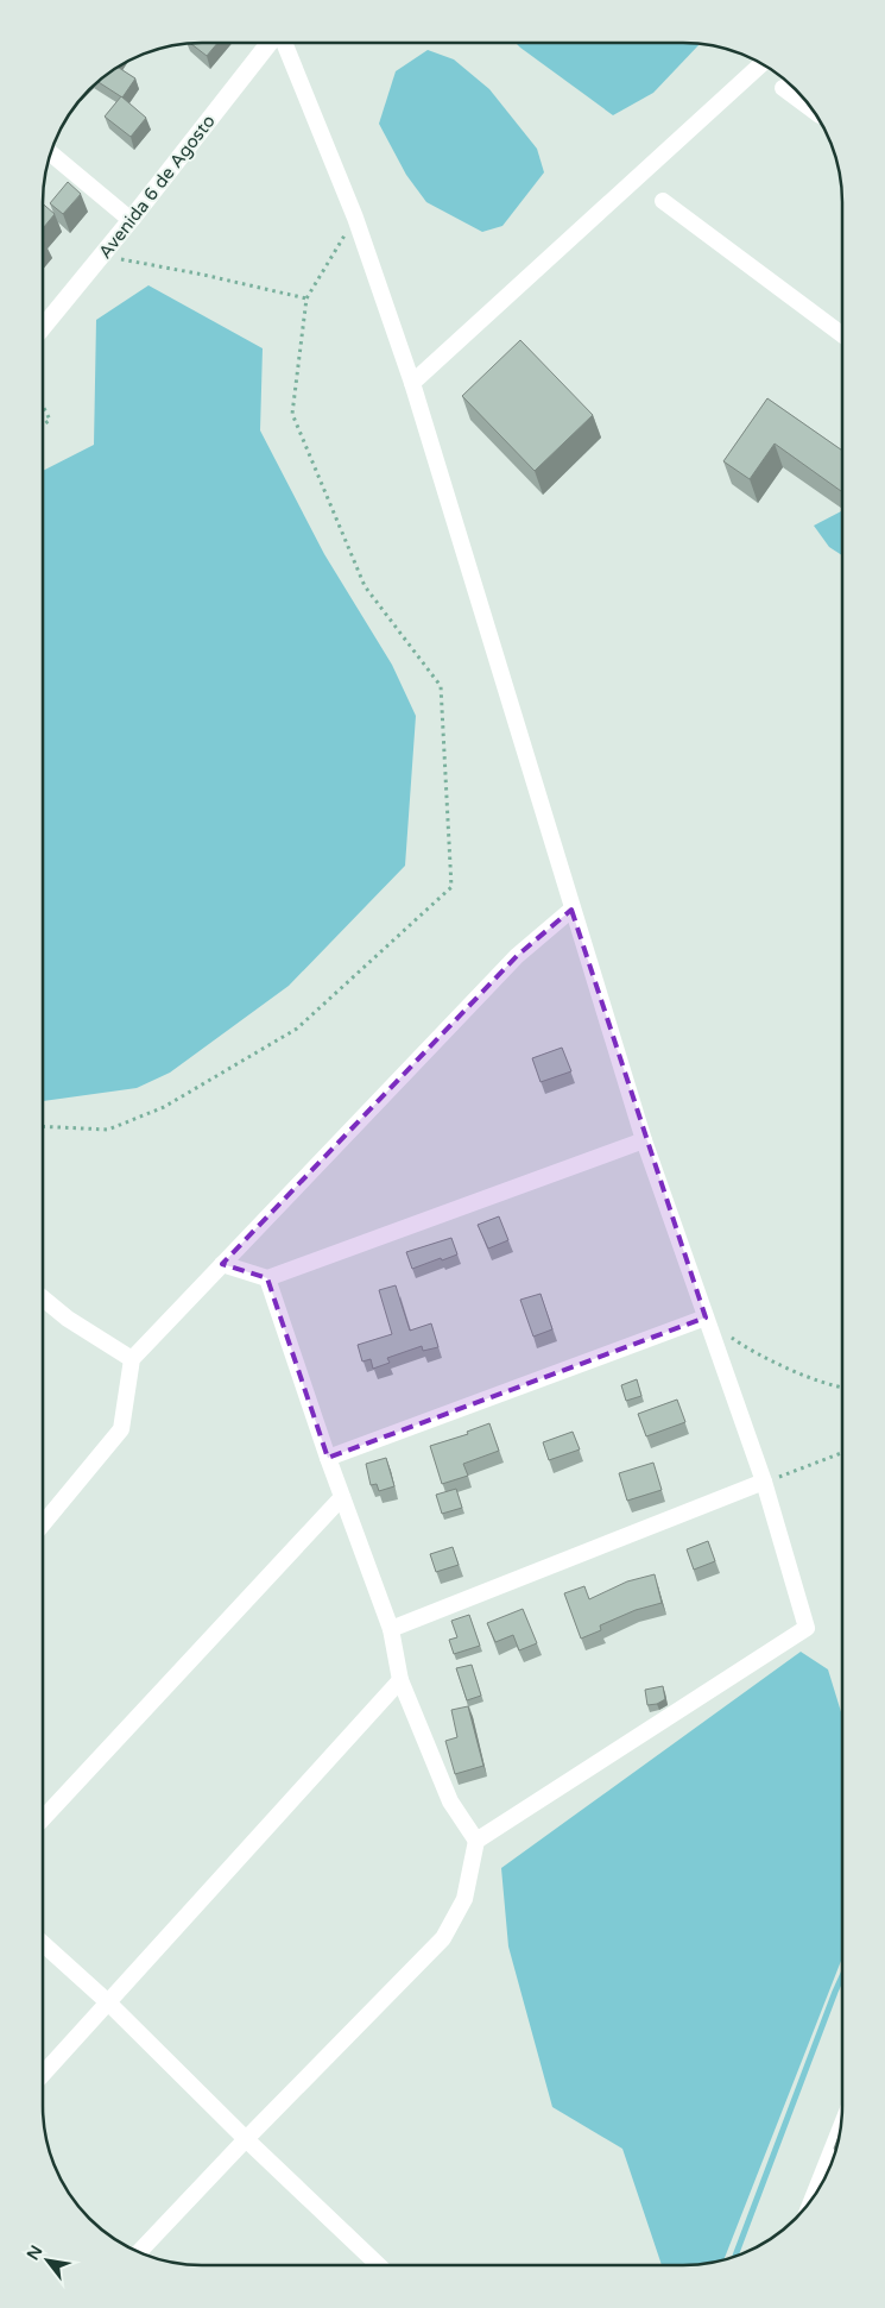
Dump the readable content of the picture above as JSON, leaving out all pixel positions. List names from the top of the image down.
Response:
{
  "streets": {
    "street": ["Avenida 6 de Agosto"]
  },
  "north": "top left"
}
